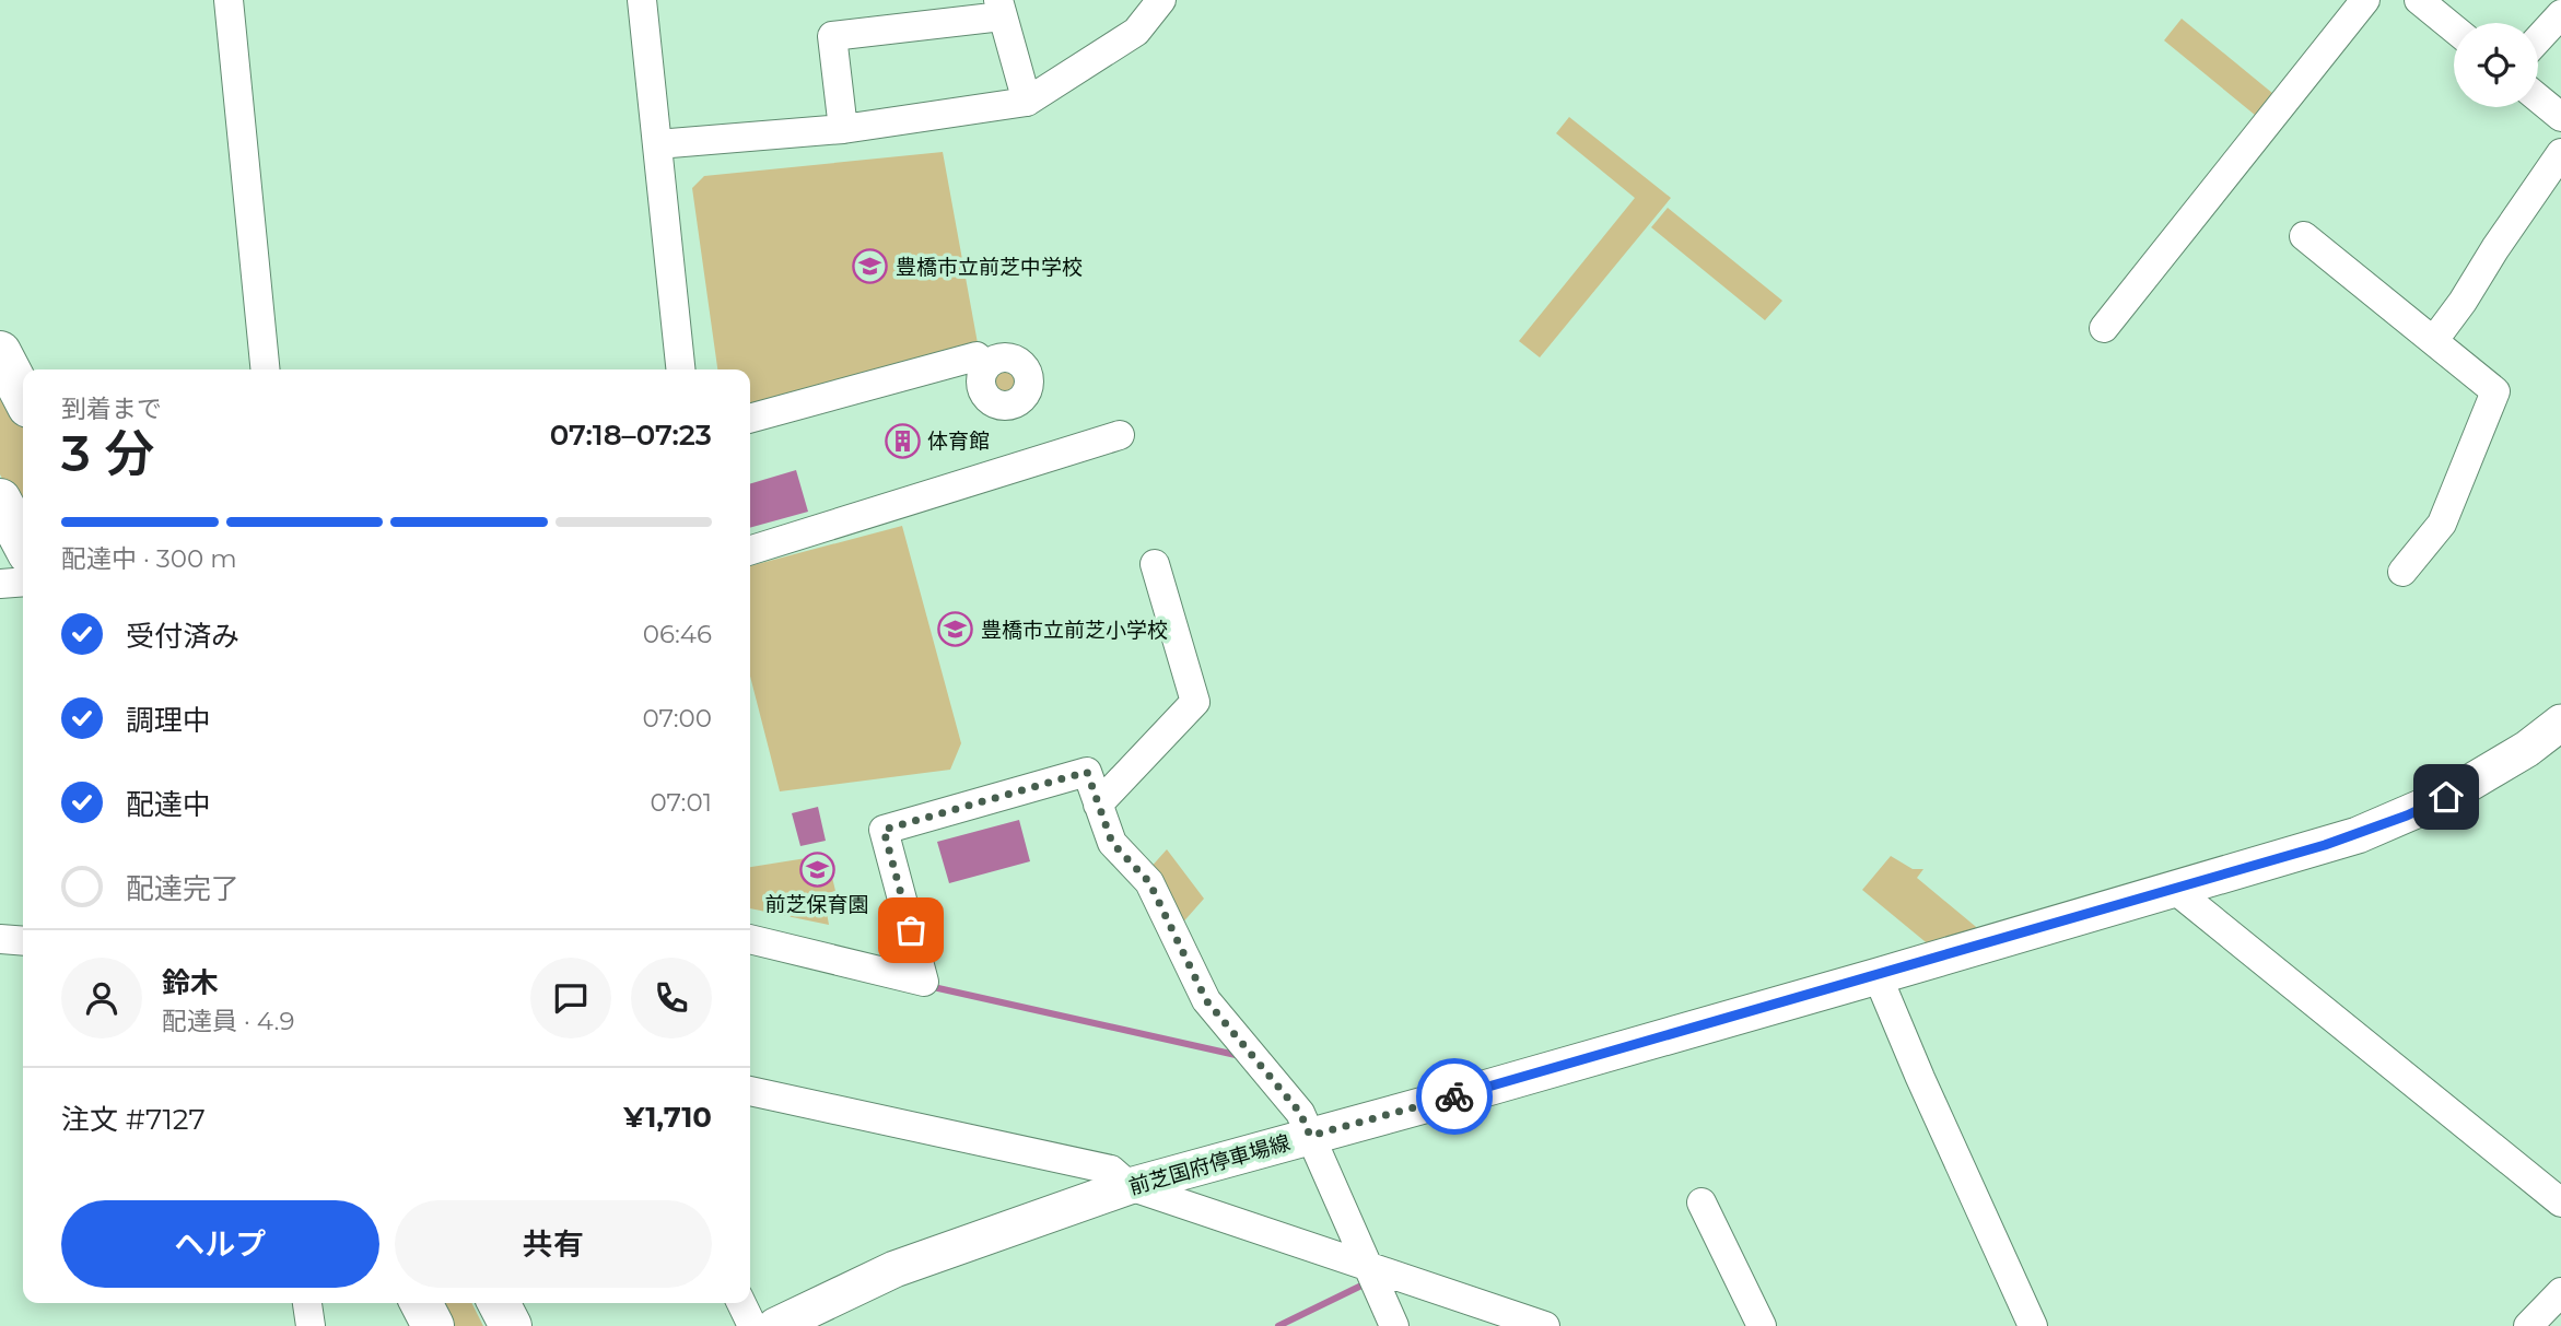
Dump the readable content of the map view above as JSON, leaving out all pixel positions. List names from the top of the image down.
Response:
{
  "streets": {
    "main road": ["前芝国府停車場線"]
  },
  "places": {
    "school or university": ["豊橋市立前芝中学校", "豊橋市立前芝小学校", "前芝保育園"],
    "building": ["体育館"]
  },
  "page": {
    "heading": ["3 分", "到着まで", "07:18–07:23"],
    "panel": [
      "鈴木",
      "配達員 · 4.9",
      "注文 #7127",
      "¥1,710"
    ],
    "bar": "配達中 · 300 m",
    "list": [
      ["受付済み", "06:46"],
      ["調理中", "07:00"],
      ["配達中", "07:01"],
      "配達完了"
    ],
    "buttons": ["ヘルプ", "共有"]
  }
}
